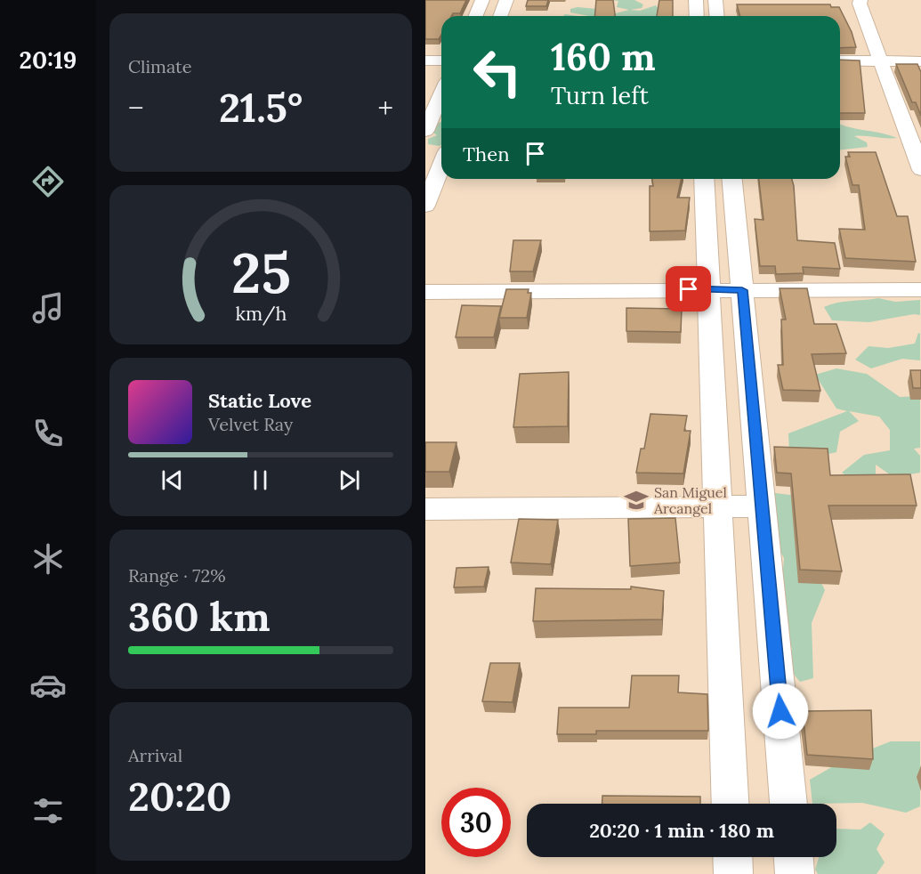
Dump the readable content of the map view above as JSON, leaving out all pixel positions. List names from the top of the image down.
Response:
{
  "places": {
    "school or university": ["San Miguel Arcangel"]
  },
  "page": {
    "tabs": "20:19",
    "tile": [
      "Climate",
      ["Range · 72%", "360 km"],
      ["Arrival", "20:20"]
    ],
    "turn": ["160 m", "Turn left"],
    "heat": ["−", "21.5°", "+"],
    "then": "Then",
    "song": ["Static Love", "Velvet Ray"],
    "limit": "30",
    "trip": "20:20 · 1 min · 180 m",
    "gauge": ["25", "km/h"]
  }
}
